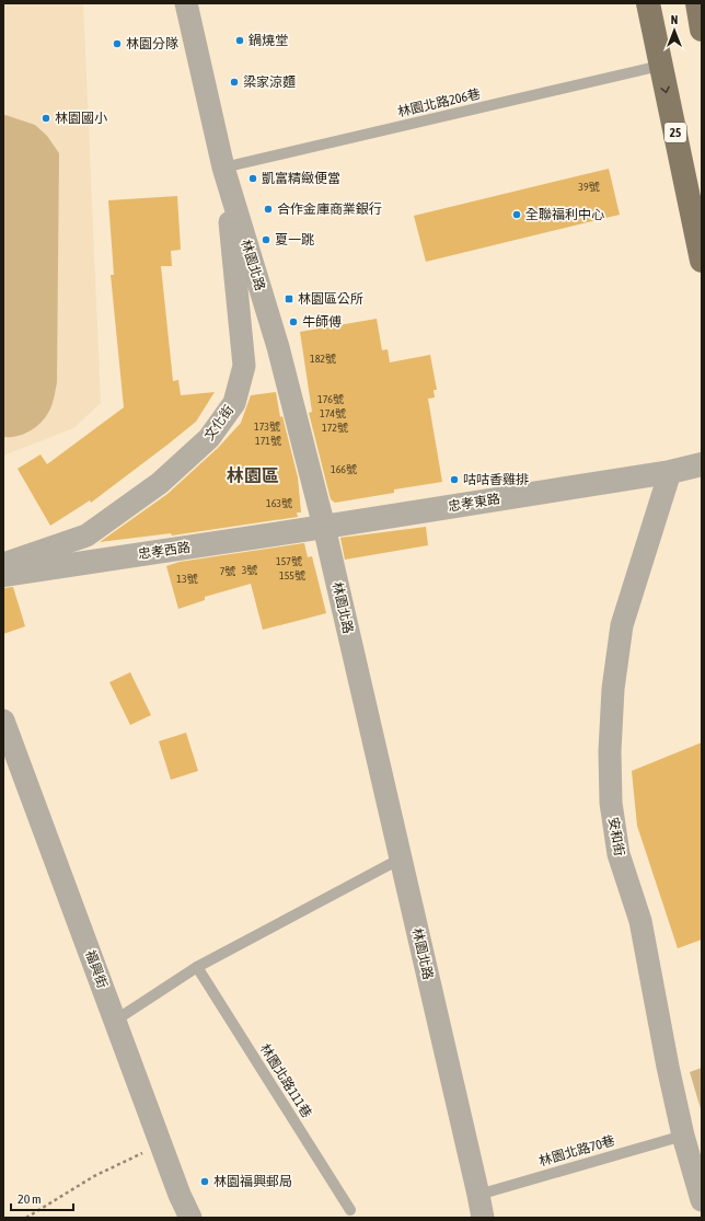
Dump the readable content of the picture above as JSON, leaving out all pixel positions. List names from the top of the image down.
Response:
{
  "streets": {
    "main road": ["25"],
    "street": [
      "林園北路",
      "文化街",
      "忠孝東路",
      "忠孝西路",
      "安和街",
      "福興街"
    ],
    "lane": ["林園北路206巷", "林園北路111巷", "林園北路70巷"]
  },
  "crossings": [
    ["林園北路206巷", "25"],
    ["林園北路206巷", "林園北路"],
    ["林園北路206巷", "文化街"],
    ["林園北路", "文化街"],
    ["林園北路", "忠孝東路"],
    ["林園北路", "忠孝西路"],
    ["林園北路", "林園北路70巷"],
    ["忠孝東路", "忠孝西路"],
    ["忠孝東路", "安和街"],
    ["安和街", "林園北路70巷"]
  ],
  "districts": ["林園區"],
  "places": {
    "other": [
      "鍋燒堂",
      "林園分隊",
      "梁家涼麵",
      "林園國小",
      "凱富精緻便當",
      "合作金庫商業銀行",
      "全聯福利中心",
      "夏一跳",
      "牛師傅",
      "咕咕香雞排",
      "林園福興郵局"
    ],
    "transit": ["林園區公所"]
  },
  "house_numbers": [
    "39號",
    "182號",
    "176號",
    "174號",
    "173號",
    "172號",
    "171號",
    "166號",
    "163號",
    "157號",
    "3號",
    "7號",
    "155號",
    "13號"
  ],
  "scale_bar": "20 m",
  "north": "top"
}
